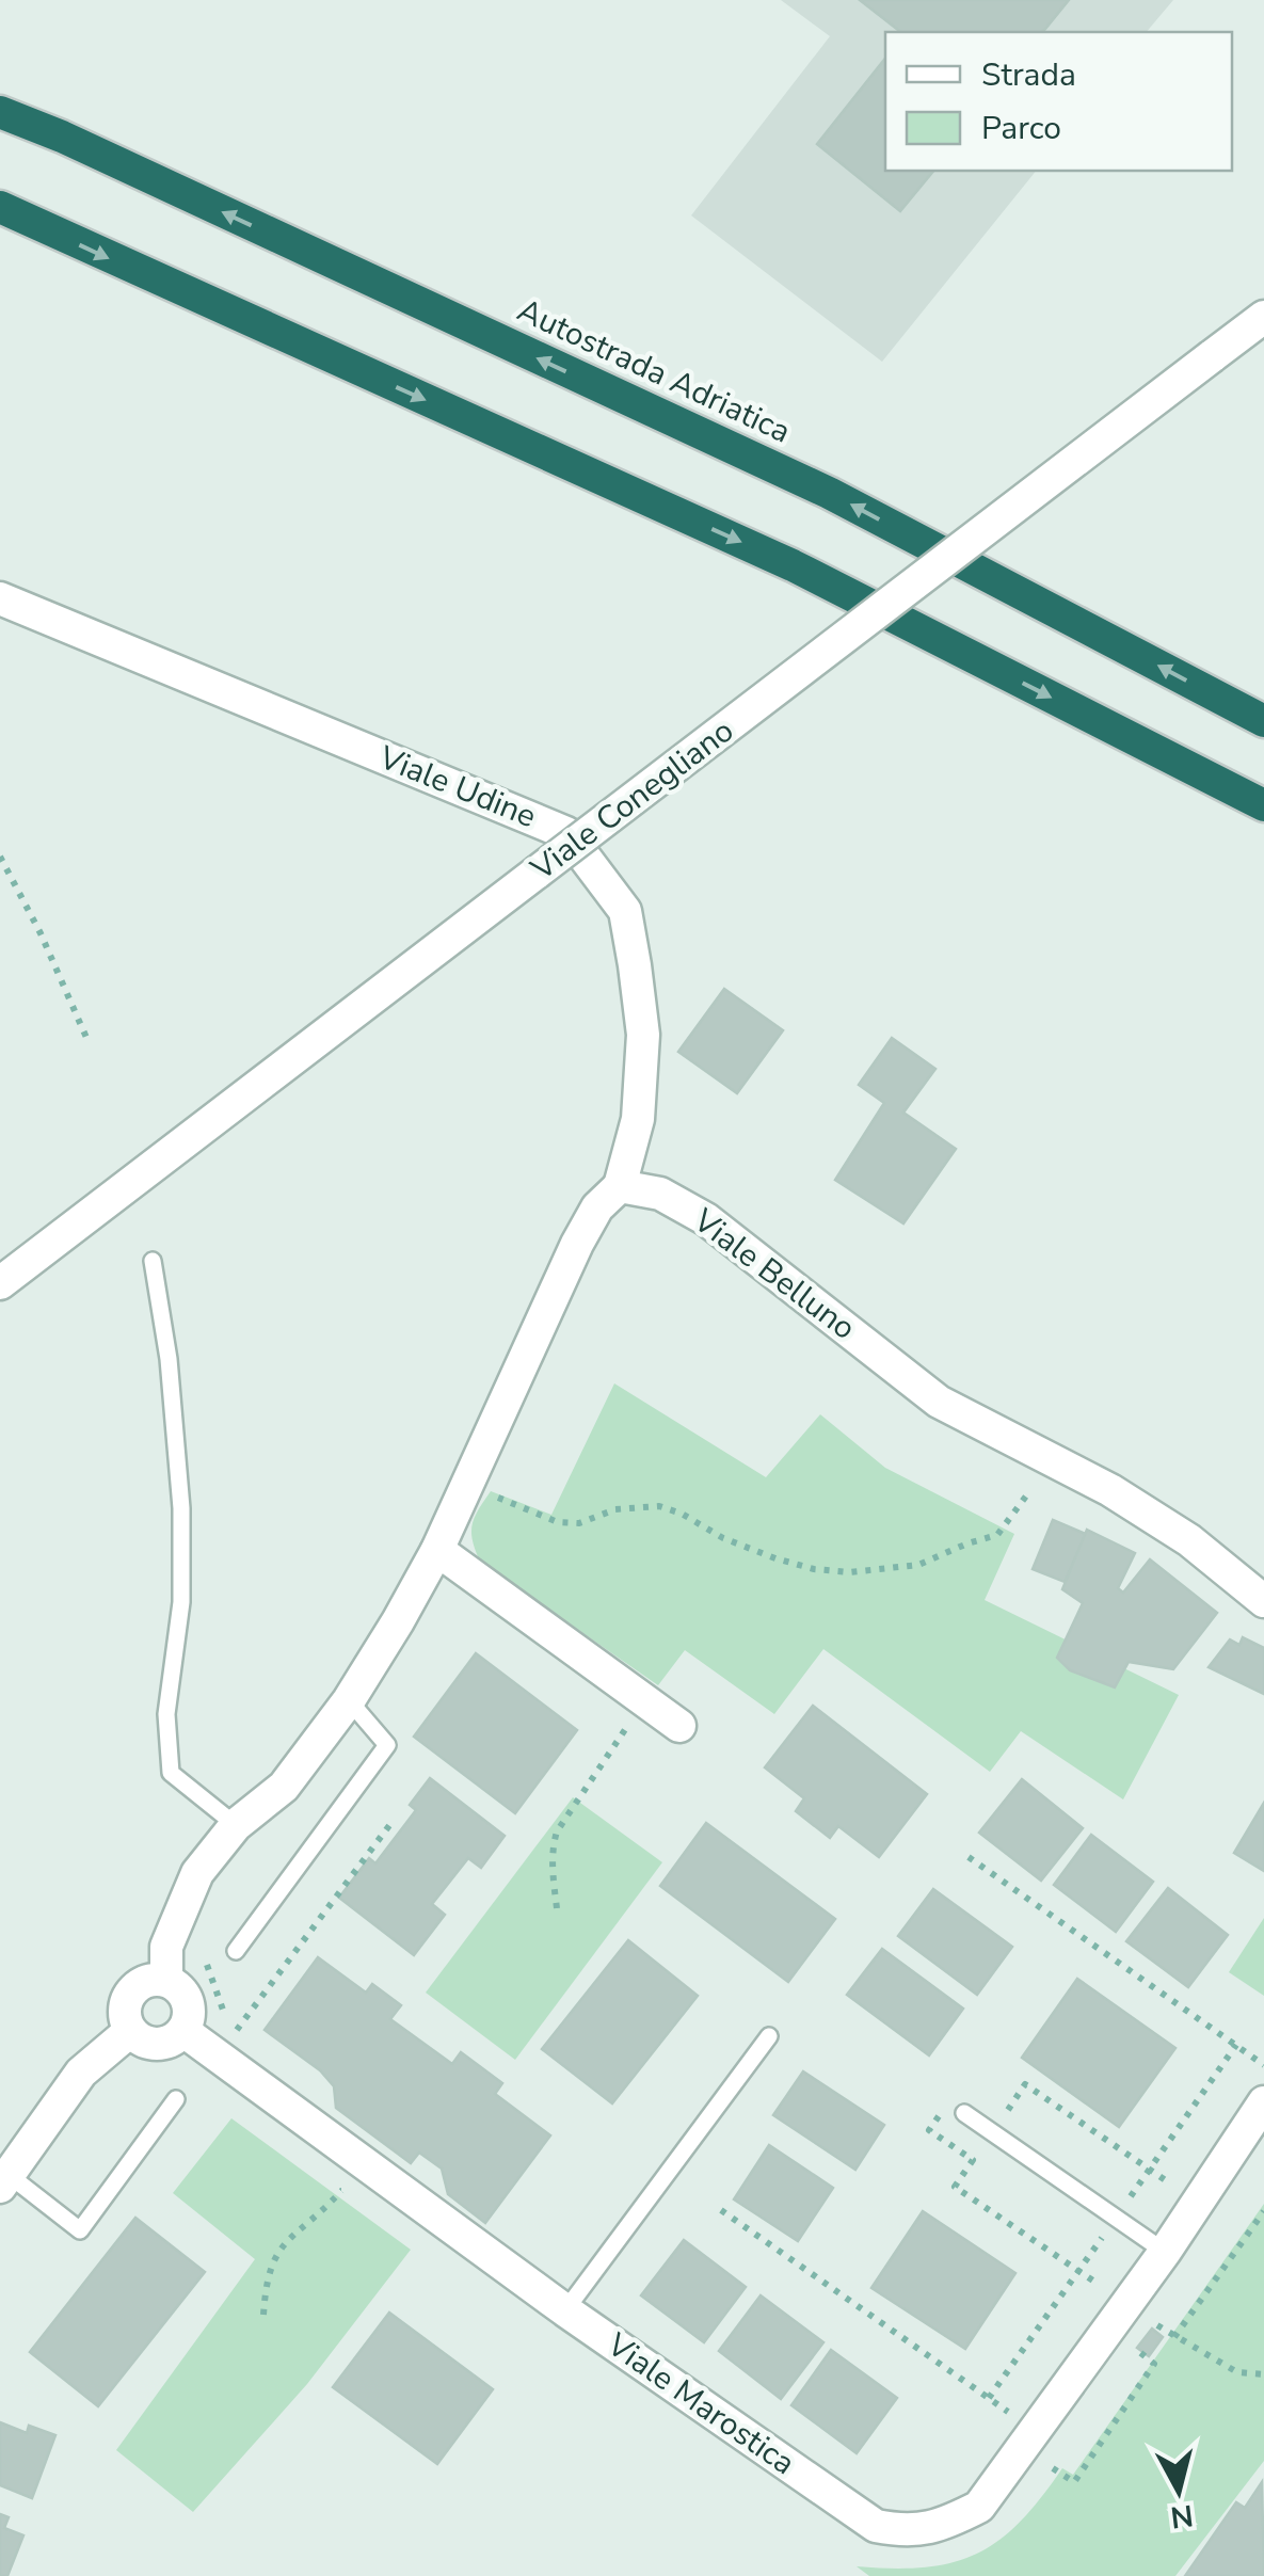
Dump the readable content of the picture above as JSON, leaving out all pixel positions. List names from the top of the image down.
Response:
{
  "streets": {
    "highway": ["Autostrada Adriatica"],
    "street": [
      "Viale Udine",
      "Viale Conegliano",
      "Viale Belluno",
      "Viale Marostica"
    ]
  },
  "crossings": [
    ["Viale Udine", "Viale Belluno"]
  ],
  "legend": ["Strada", "Parco"],
  "north": "bottom"
}
